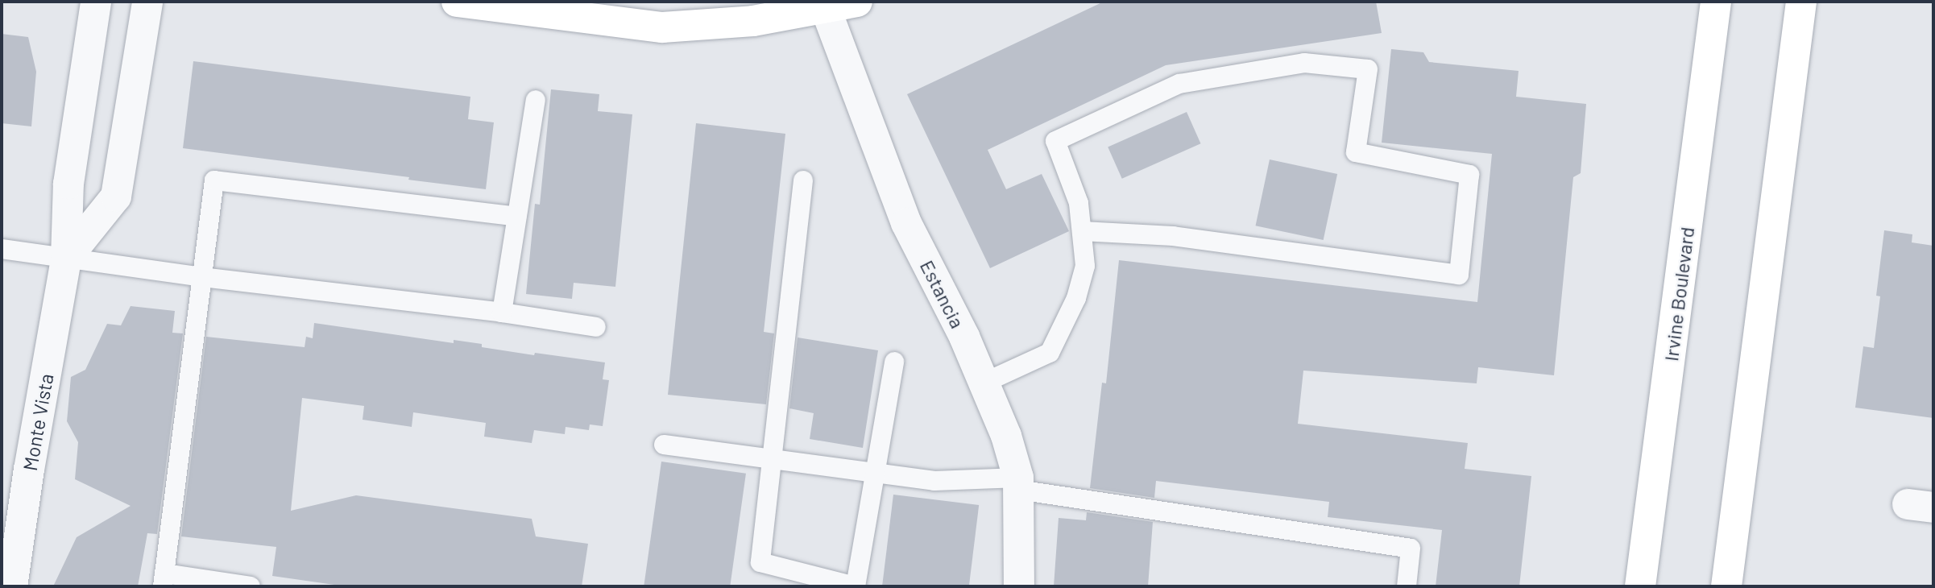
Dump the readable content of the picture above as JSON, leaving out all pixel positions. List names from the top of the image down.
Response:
{
  "streets": {
    "main road": ["Irvine Boulevard"],
    "street": ["Estancia", "Monte Vista"]
  }
}
